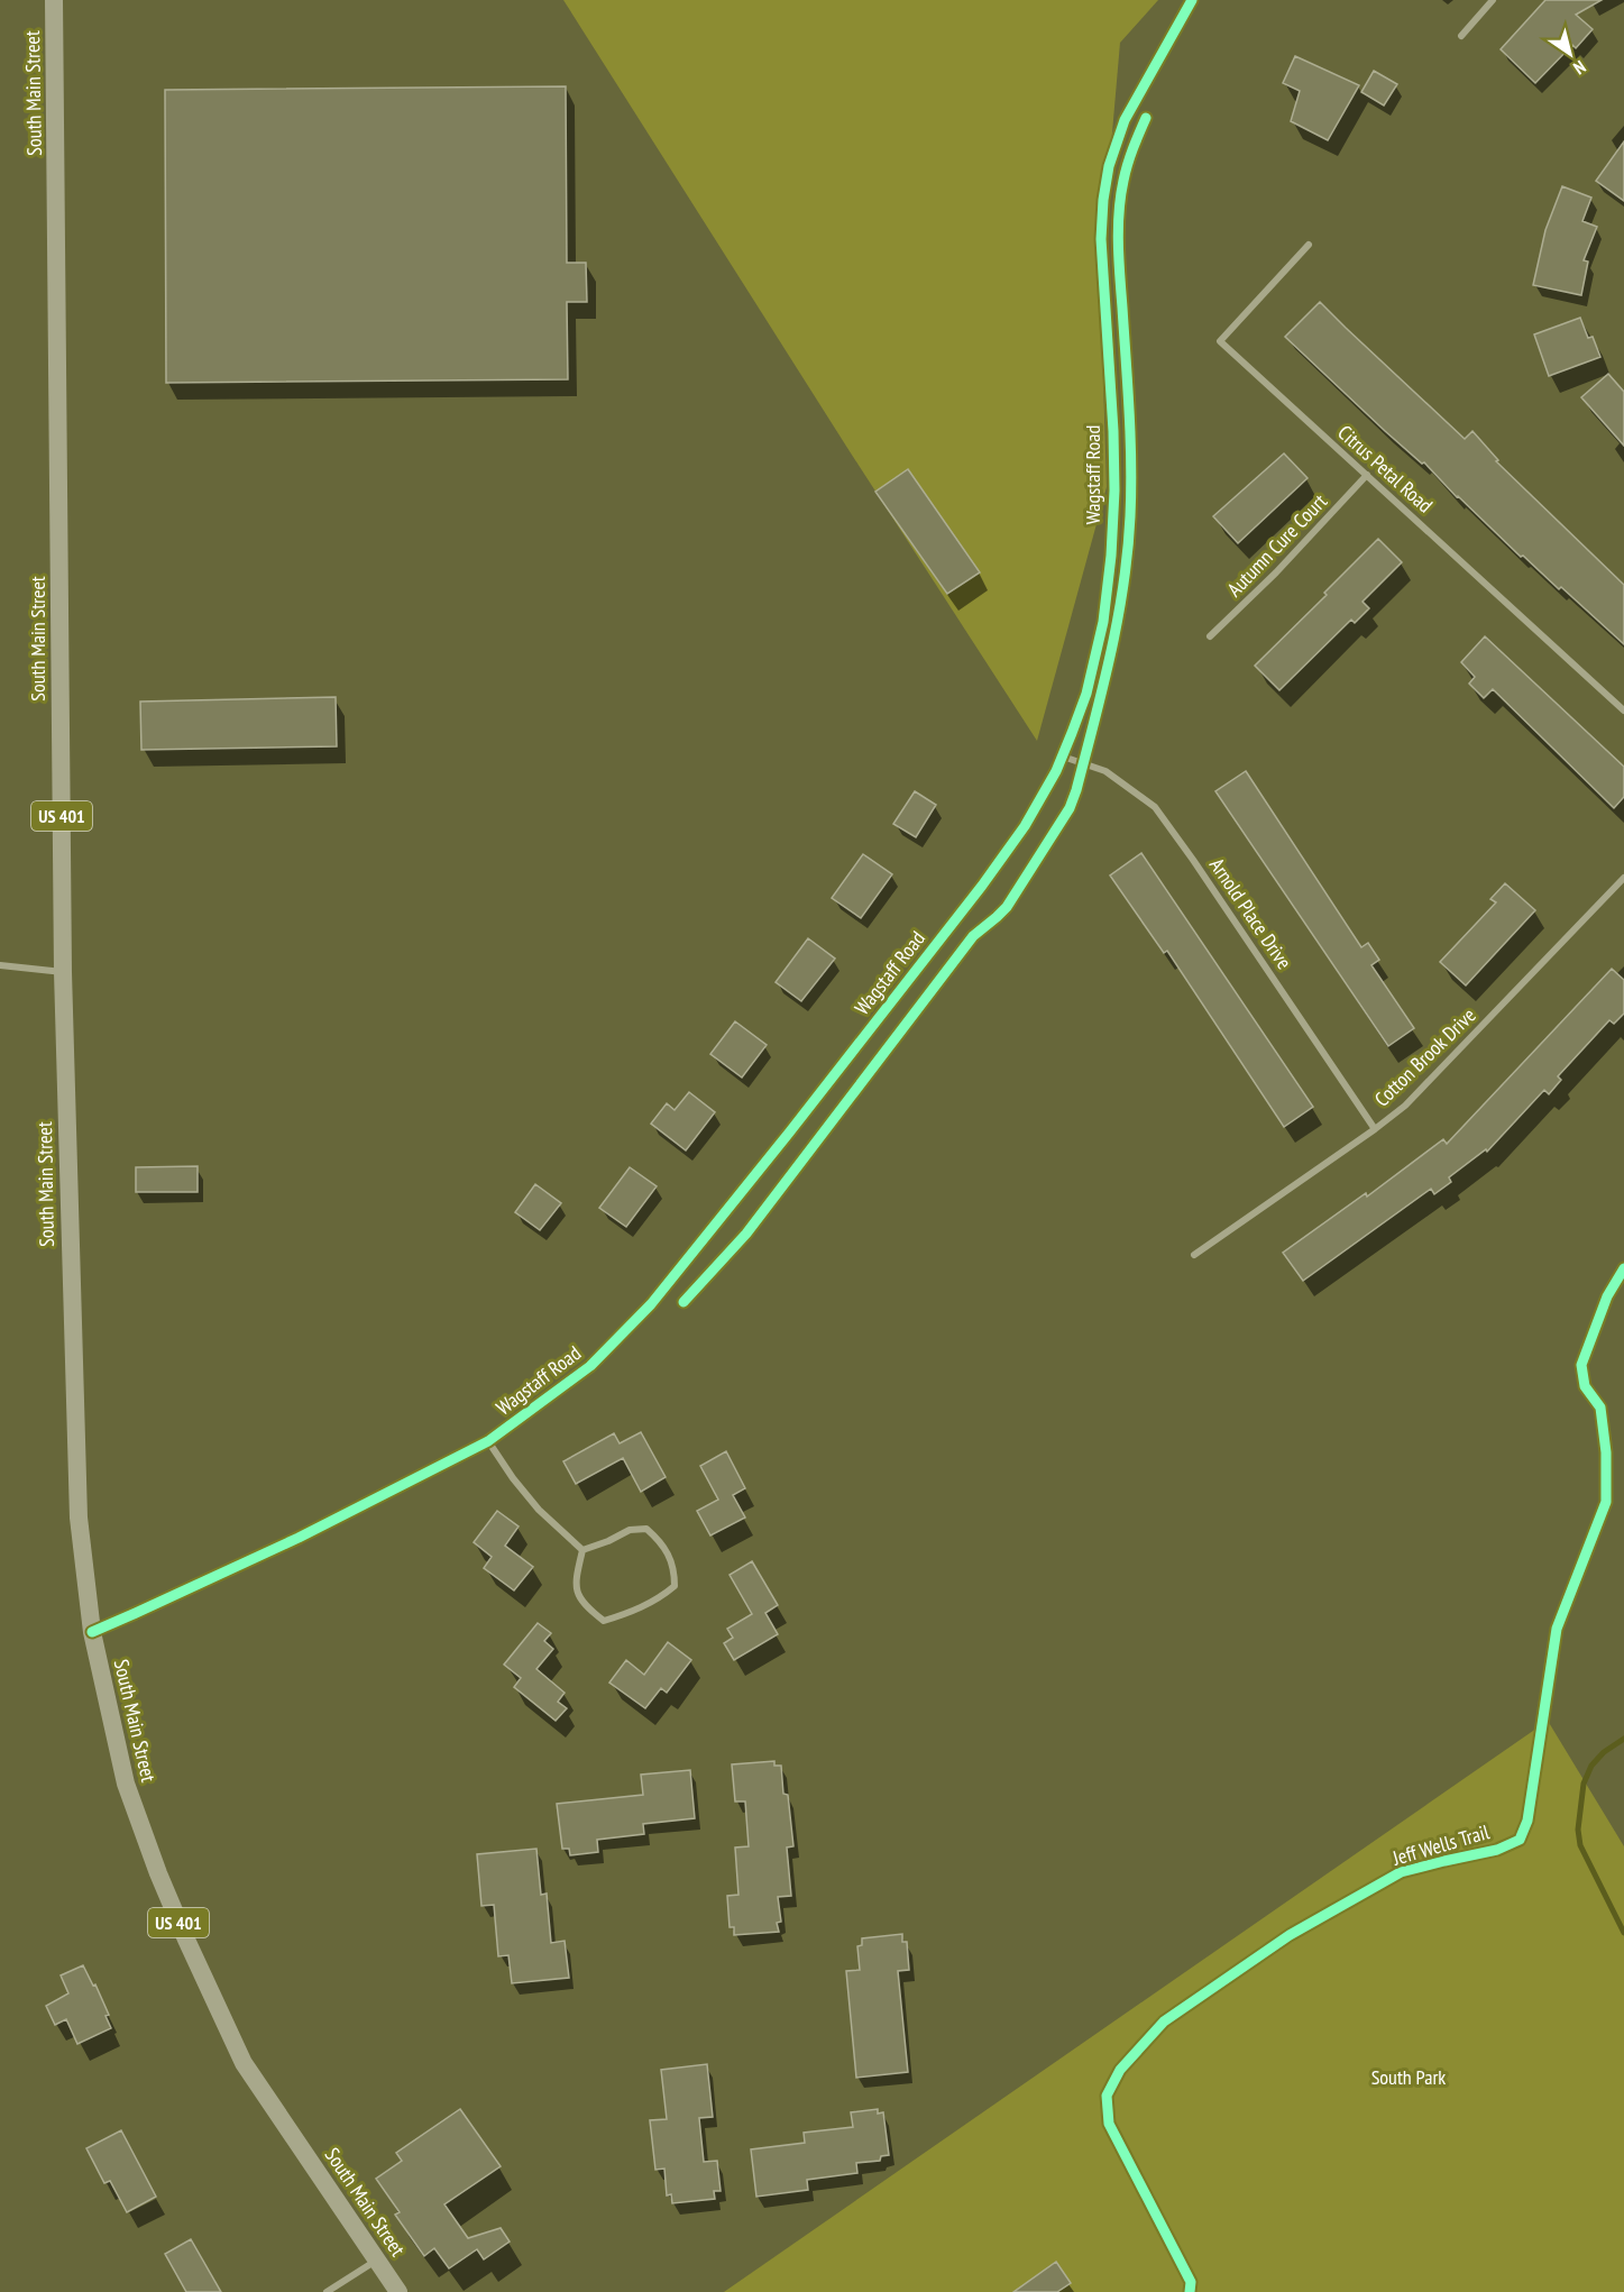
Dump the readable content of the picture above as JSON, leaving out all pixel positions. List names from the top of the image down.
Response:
{
  "streets": {
    "highway": ["South Main Street", "US 401"],
    "street": [
      "Citrus Petal Road",
      "Wagstaff Road",
      "Autumn Cure Court",
      "Arnold Place Drive",
      "Cotton Brook Drive"
    ],
    "cycle path": ["Jeff Wells Trail"]
  },
  "crossings": [
    ["South Main Street", "Wagstaff Road"],
    ["Citrus Petal Road", "Autumn Cure Court"],
    ["Wagstaff Road", "Arnold Place Drive"],
    ["Arnold Place Drive", "Cotton Brook Drive"]
  ],
  "parks": ["South Park"],
  "north": "bottom right"
}
